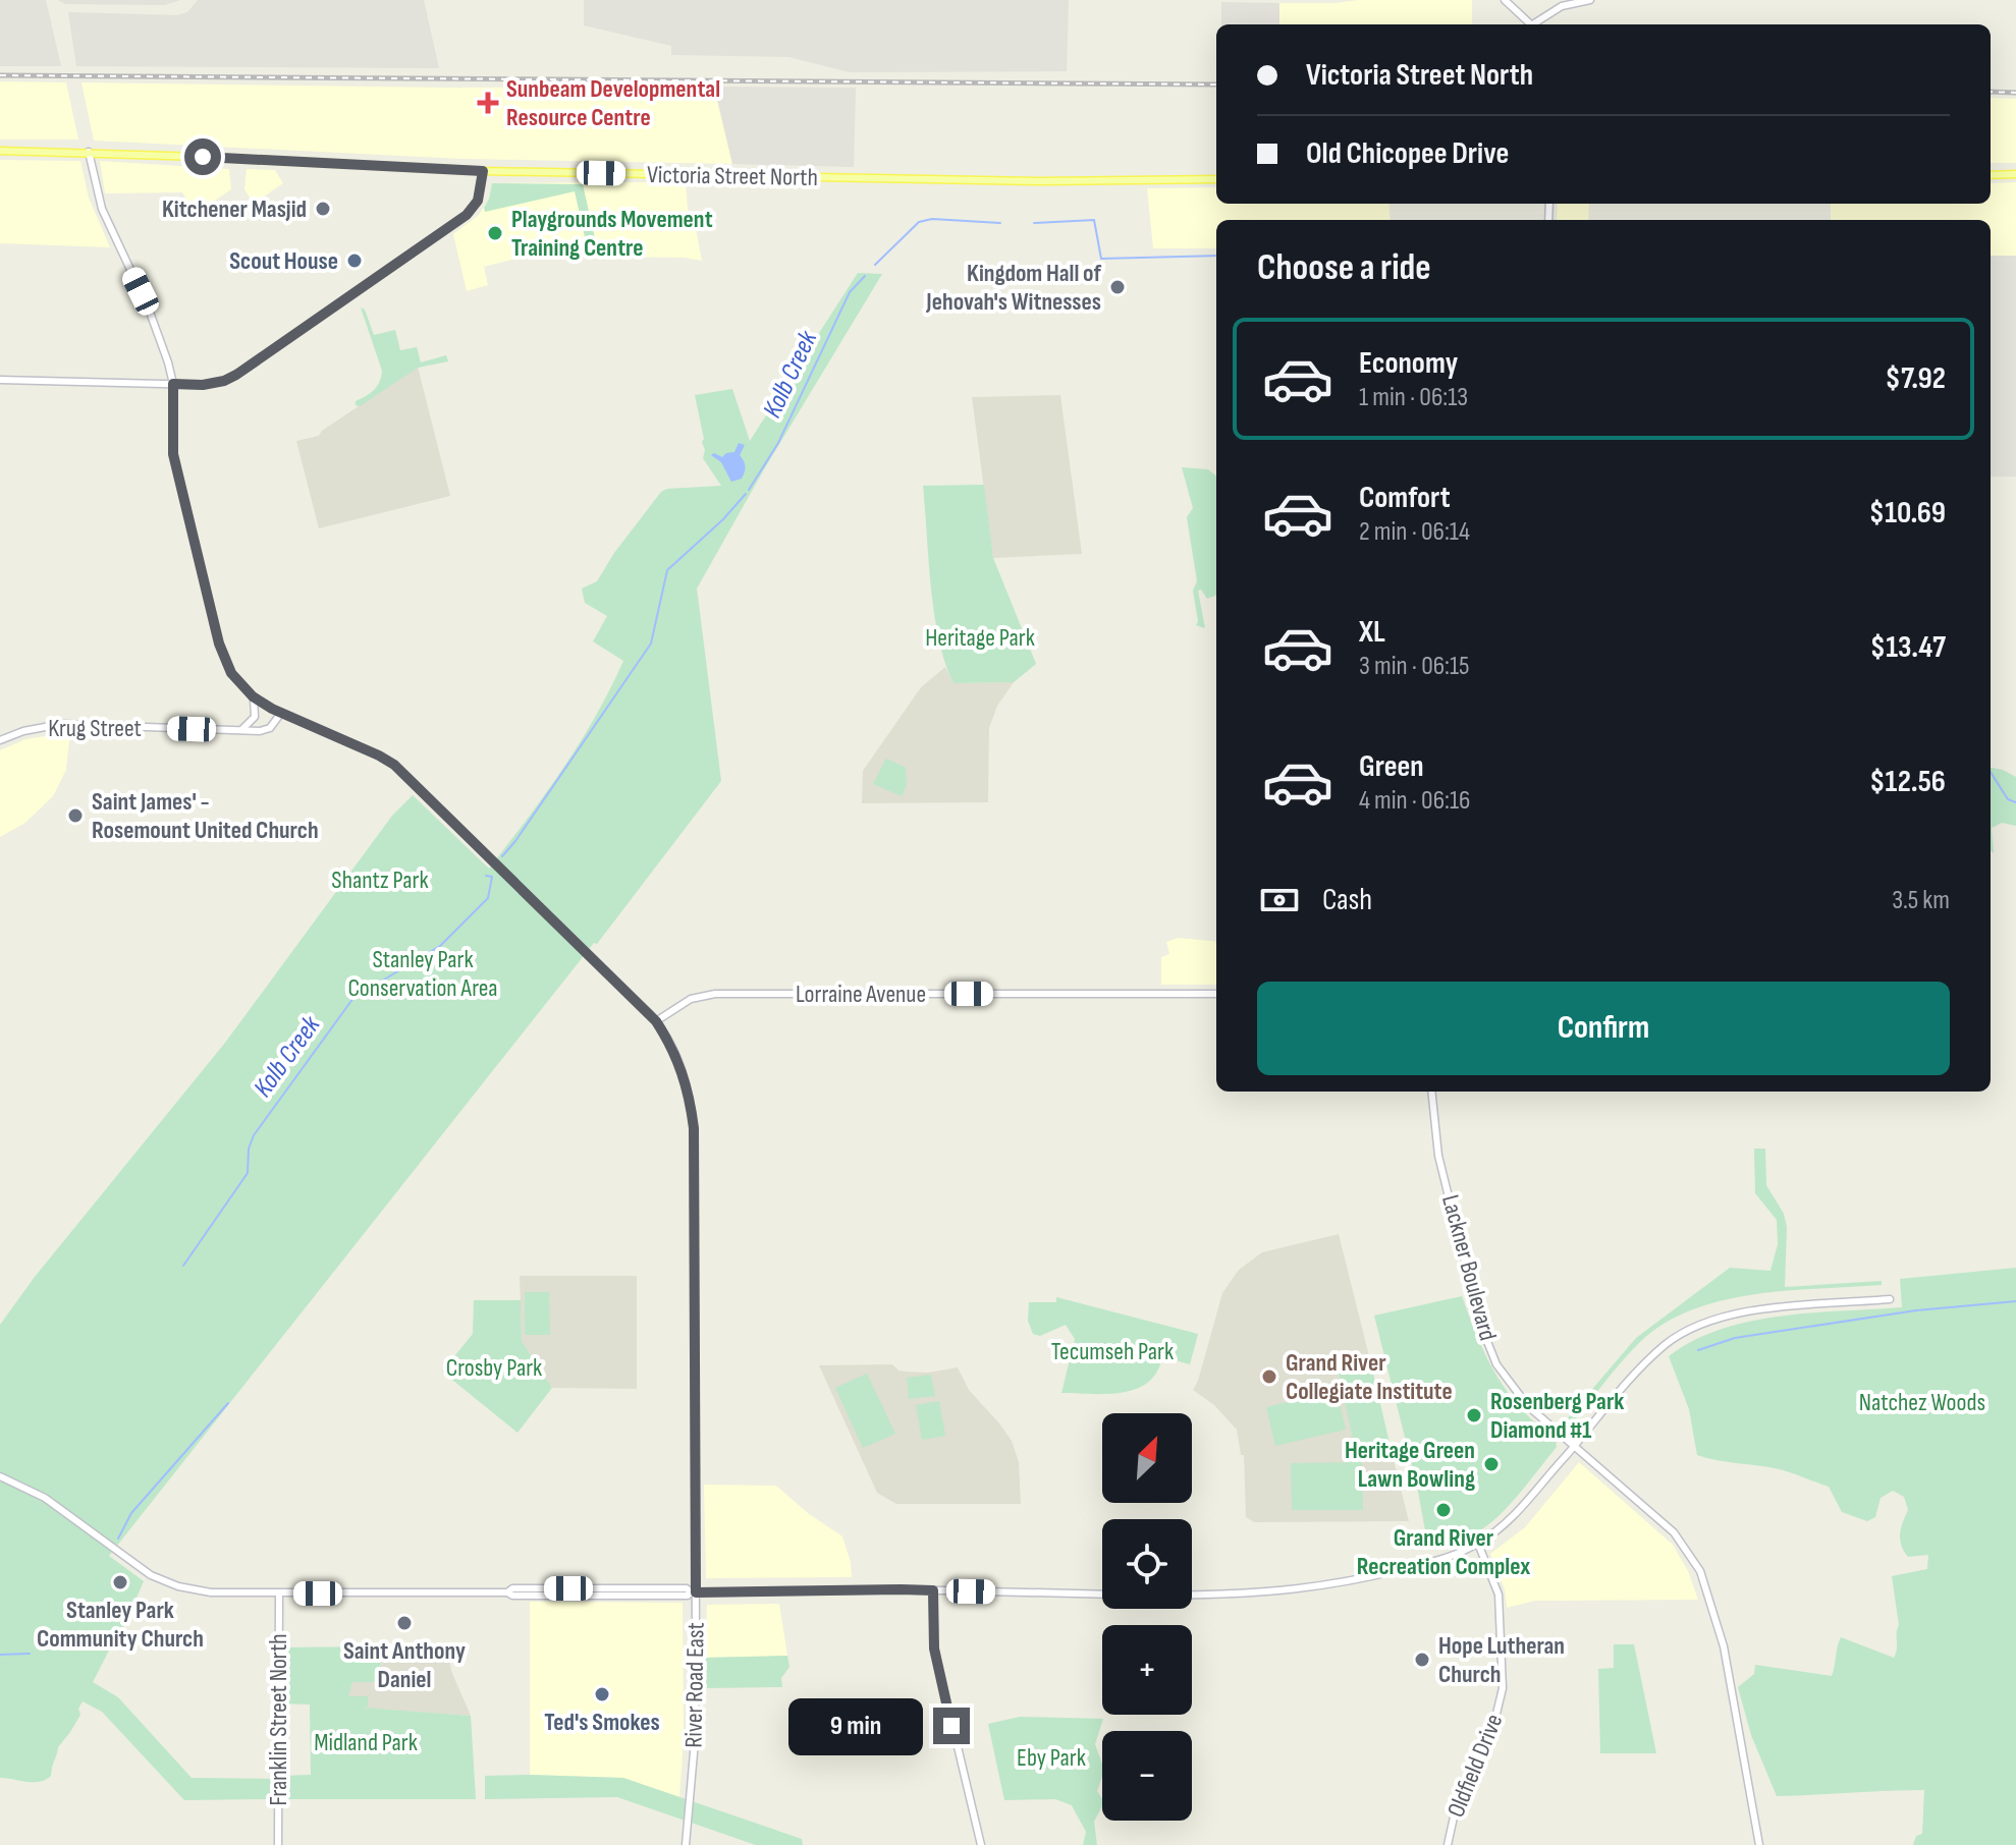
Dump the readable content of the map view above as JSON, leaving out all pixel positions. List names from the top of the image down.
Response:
{
  "streets": {
    "main road": ["Victoria Street North"],
    "street": [
      "Krug Street",
      "Lorraine Avenue",
      "Lackner Boulevard",
      "River Road East",
      "Franklin Street North",
      "Oldfield Drive"
    ]
  },
  "crossings": [
    ["Victoria Street North", "River Road East"],
    ["Krug Street", "River Road East"],
    ["Lorraine Avenue", "River Road East"]
  ],
  "water": ["Kolb Creek"],
  "parks": [
    "Heritage Park",
    "Shantz Park",
    "Stanley Park Conservation Area",
    "Tecumseh Park",
    "Crosby Park",
    "Natchez Woods",
    "Midland Park",
    "Eby Park"
  ],
  "places": {
    "health": ["Sunbeam Developmental Resource Centre"],
    "other": [
      "Kitchener Masjid",
      "Playgrounds Movement Training Centre",
      "Scout House",
      "Kingdom Hall of Jehovah's Witnesses",
      "Saint James' - Rosemount United Church",
      "Grand River Collegiate Institute",
      "Rosenberg Park Diamond #1",
      "Heritage Green Lawn Bowling",
      "Grand River Recreation Complex",
      "Stanley Park Community Church",
      "Saint Anthony Daniel",
      "Hope Lutheran Church",
      "Ted's Smokes"
    ]
  },
  "north": "top right",
  "page": {
    "banner": ["Victoria Street North", "Old Chicopee Drive"],
    "heading": "Choose a ride",
    "list": [
      {
        "name": "Economy",
        "note": "1 min · 06:13",
        "value": "$7.92"
      },
      {
        "name": "Comfort",
        "note": "2 min · 06:14",
        "value": "$10.69"
      },
      {
        "name": "XL",
        "note": "3 min · 06:15",
        "value": "$13.47"
      },
      {
        "name": "Green",
        "note": "4 min · 06:16",
        "value": "$12.56"
      }
    ],
    "pay": ["Cash", "3.5 km"],
    "buttons": "Confirm",
    "map_buttons": ["+", "−"],
    "bubble": "9 min"
  }
}
